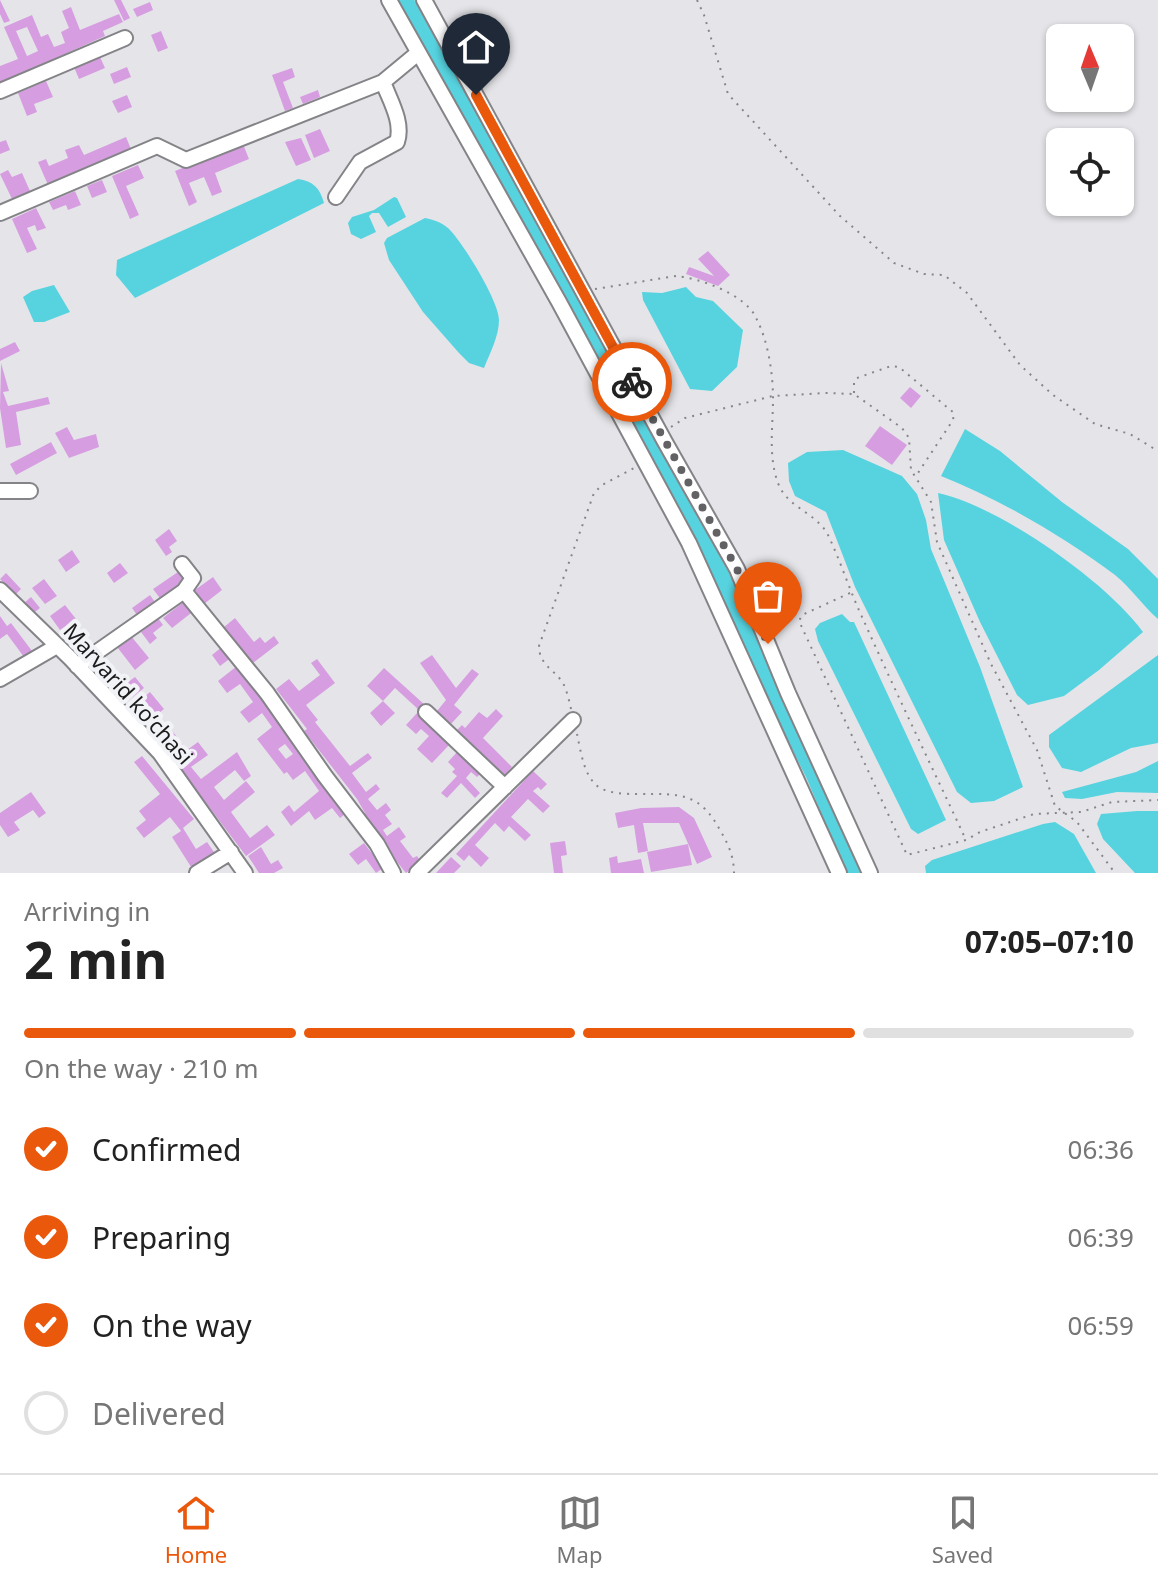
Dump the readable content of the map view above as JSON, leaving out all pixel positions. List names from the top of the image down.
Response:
{
  "streets": {
    "street": ["Marvarid koʻchasi"]
  },
  "north": "top",
  "page": {
    "heading": ["2 min", "Arriving in", "07:05–07:10"],
    "bar": "On the way · 210 m",
    "list": [
      ["Confirmed", "06:36"],
      ["Preparing", "06:39"],
      ["On the way", "06:59"],
      "Delivered"
    ],
    "tabs": ["Home", "Map", "Saved"]
  }
}
